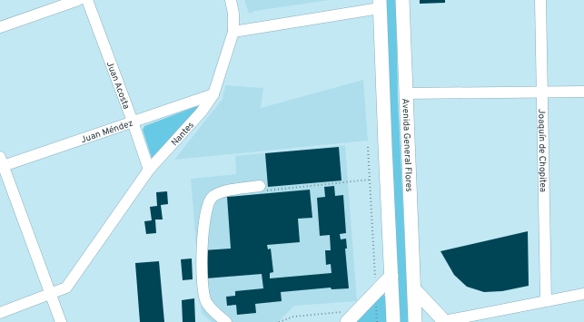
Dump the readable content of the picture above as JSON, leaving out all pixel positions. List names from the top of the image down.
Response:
{
  "streets": {
    "main road": ["Avenida General Flores"],
    "street": [
      "Juan Acosta",
      "Juan Méndez",
      "Nantes",
      "Joaquín de Chopitea"
    ]
  },
  "crossings": [
    ["Juan Acosta", "Juan Méndez"],
    ["Juan Acosta", "Nantes"],
    ["Juan Méndez", "Nantes"]
  ]
}
